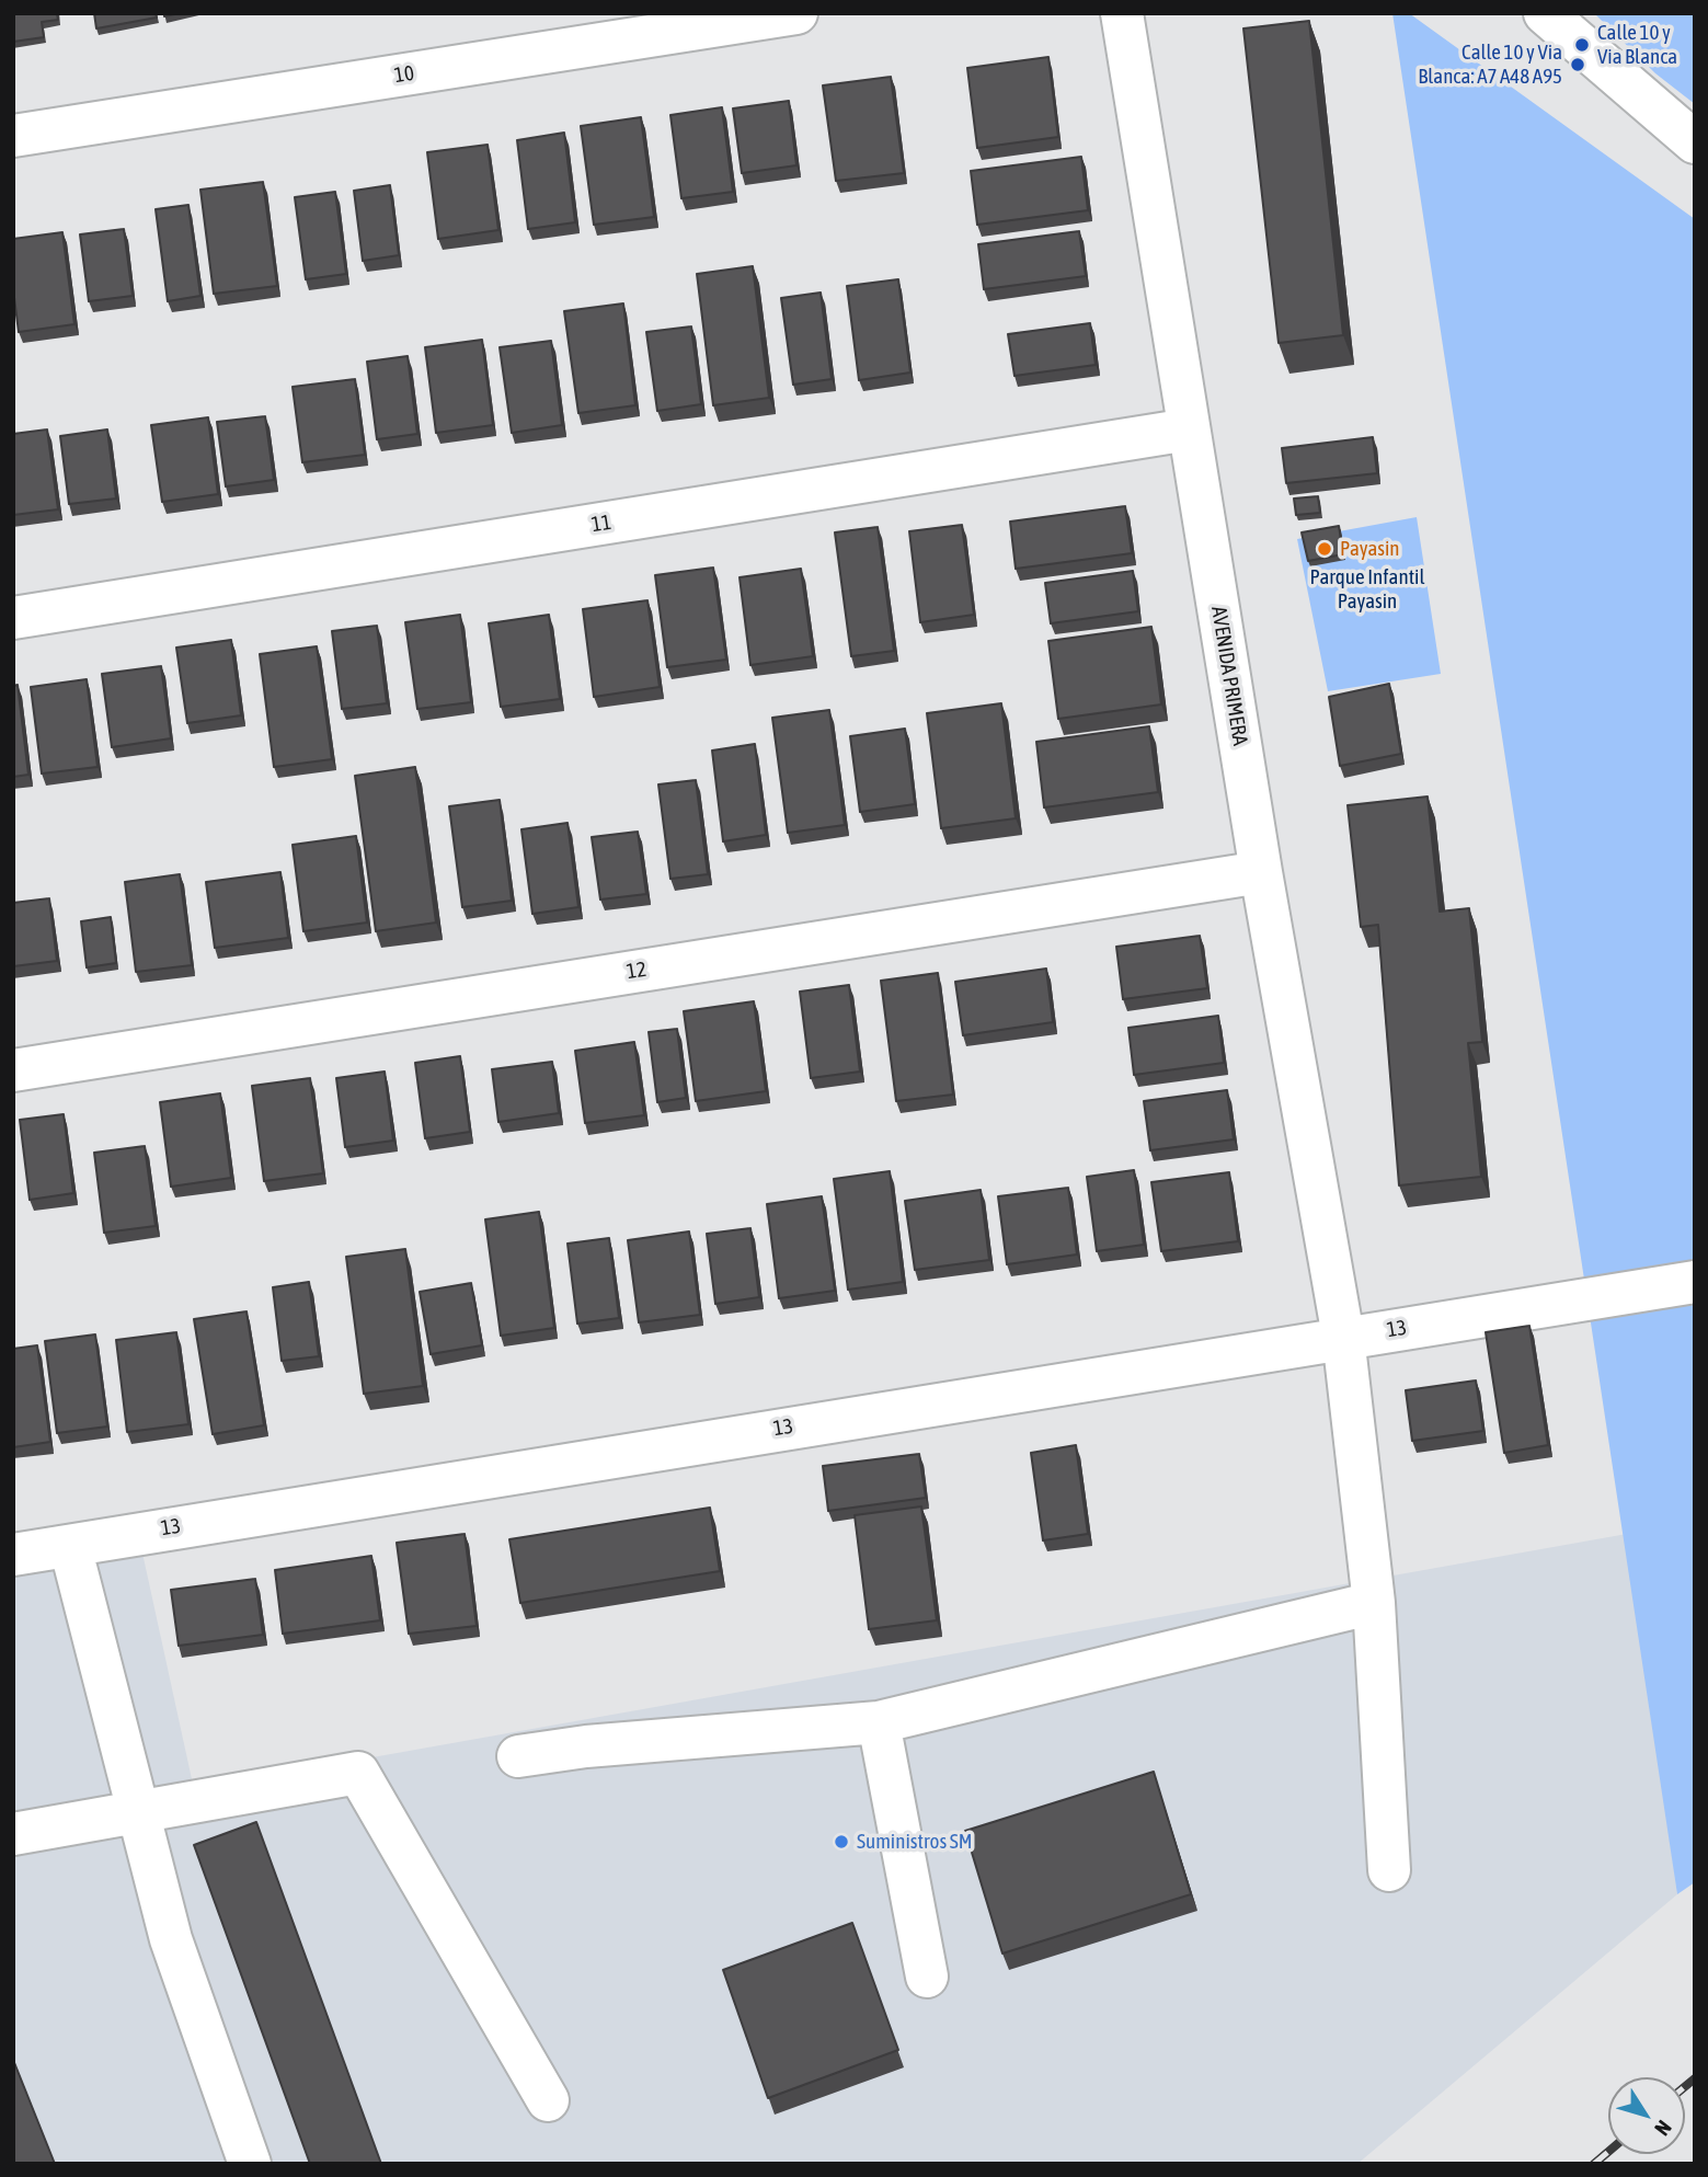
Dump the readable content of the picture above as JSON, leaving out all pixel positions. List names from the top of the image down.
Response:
{
  "streets": {
    "street": [
      "10",
      "11",
      "AVENIDA PRIMERA",
      "12",
      "13"
    ]
  },
  "crossings": [
    ["11", "AVENIDA PRIMERA"],
    ["AVENIDA PRIMERA", "12"],
    ["AVENIDA PRIMERA", "13"]
  ],
  "parks": ["Parque Infantil Payasin"],
  "places": [
    "Calle 10 y Via Blanca",
    "Calle 10 y Via Blanca: A7 A48 A95",
    "Payasin",
    "Suministros SM"
  ],
  "north": "bottom right"
}
